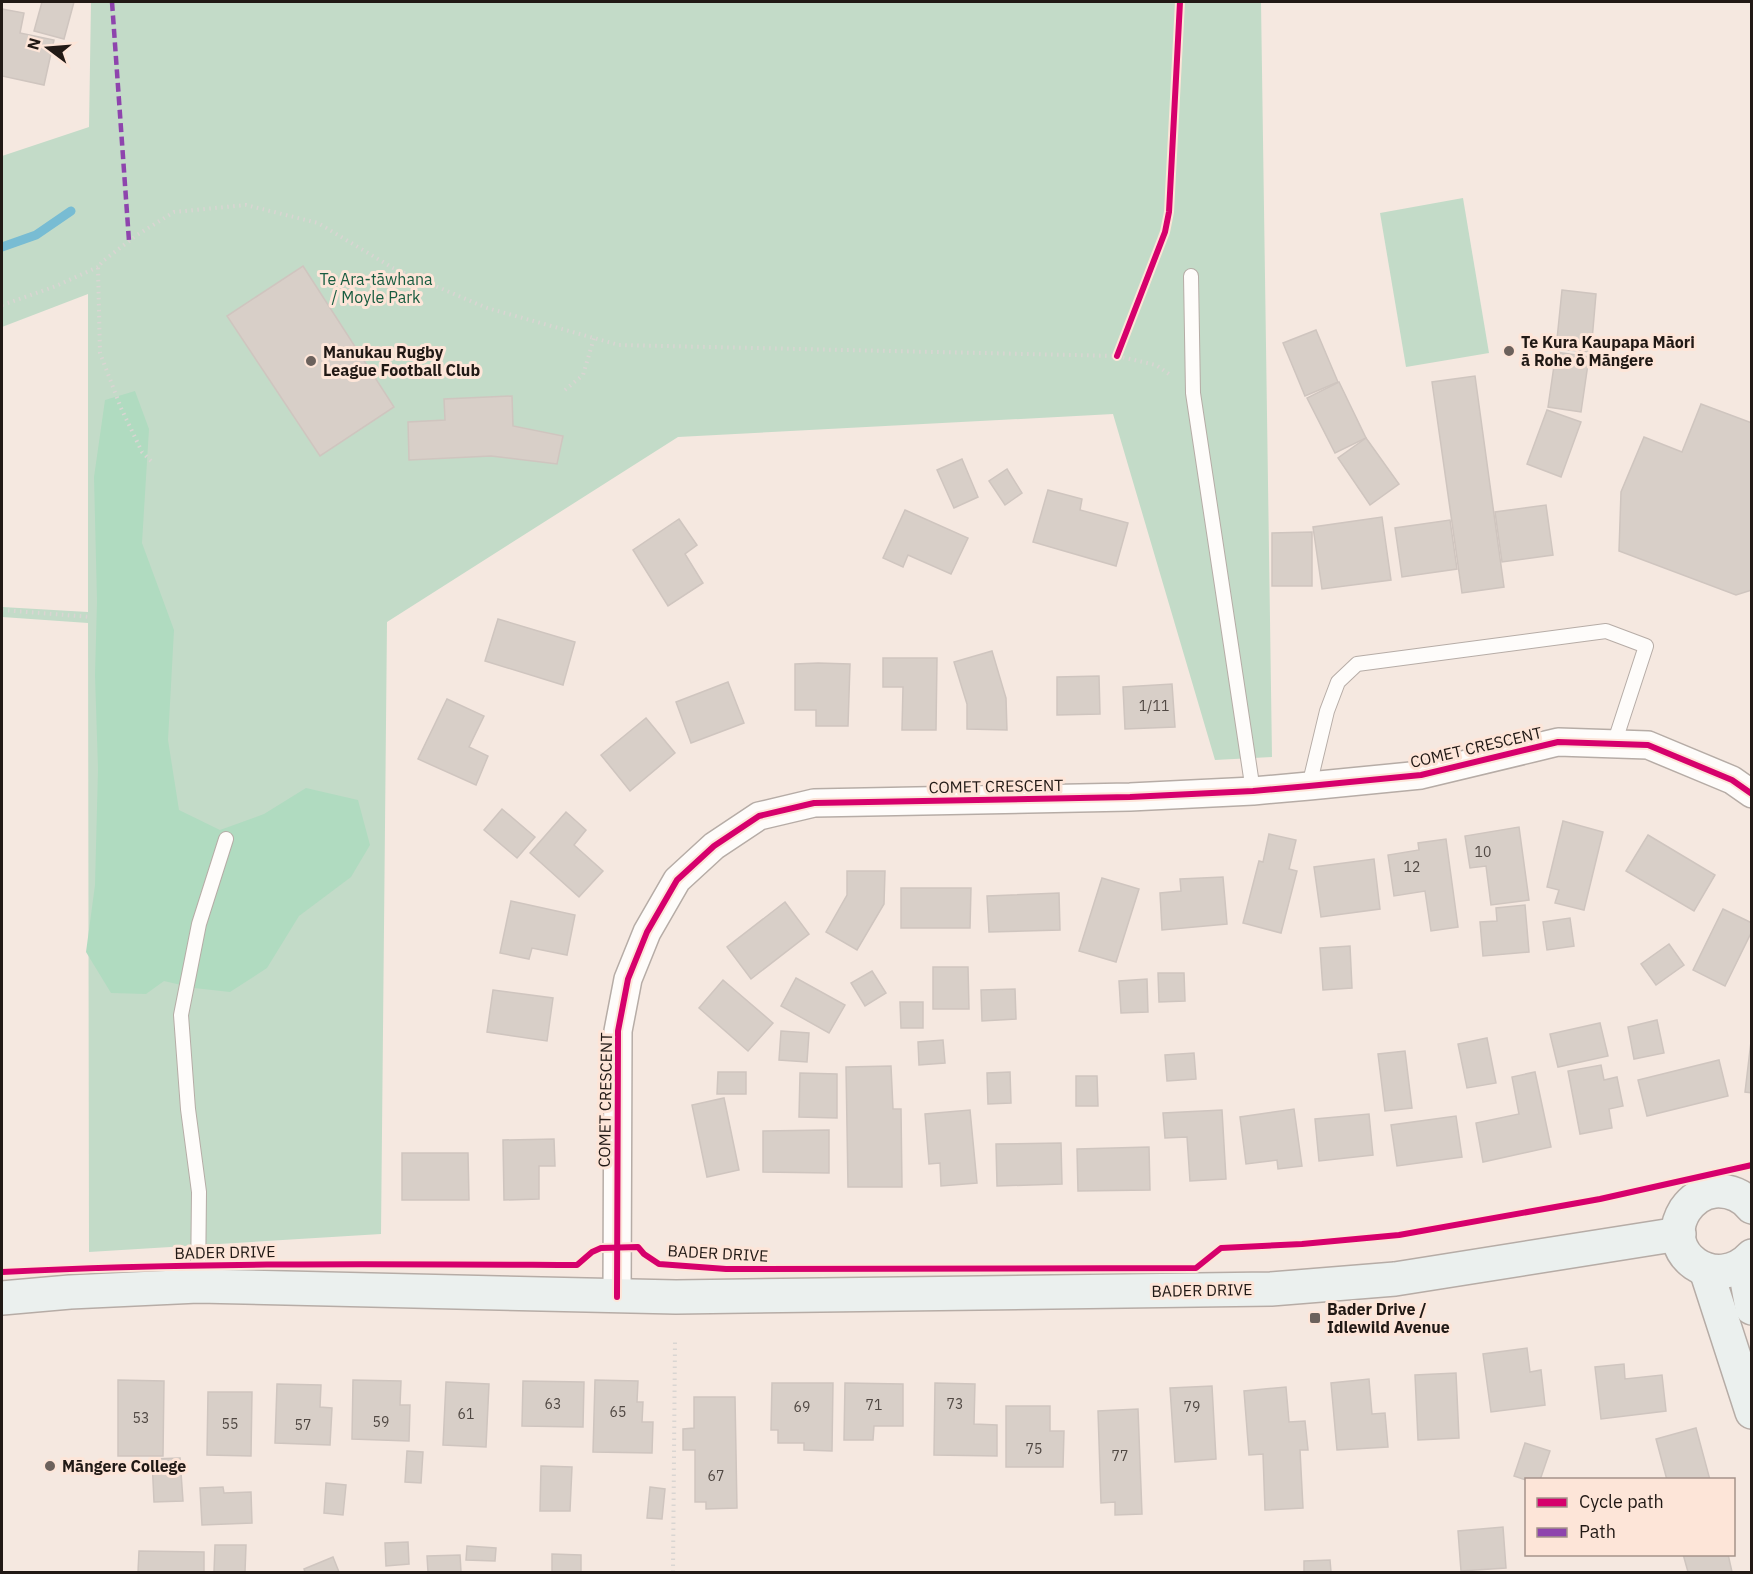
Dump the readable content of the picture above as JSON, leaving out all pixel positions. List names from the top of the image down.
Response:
{
  "streets": {
    "main road": ["BADER DRIVE"],
    "street": ["COMET CRESCENT"]
  },
  "crossings": [
    ["COMET CRESCENT", "BADER DRIVE"]
  ],
  "parks": ["Te Ara-tāwhana / Moyle Park"],
  "places": {
    "other": ["Te Kura Kaupapa Māori ā Rohe ō Māngere", "Manukau Rugby League Football Club", "Māngere College"],
    "transit": ["Bader Drive / Idlewild Avenue"]
  },
  "house_numbers": [
    "1/11",
    "10",
    "12",
    "63",
    "73",
    "71",
    "69",
    "79",
    "65",
    "61",
    "53",
    "59",
    "55",
    "57",
    "75",
    "77",
    "67"
  ],
  "legend": ["Cycle path", "Path"],
  "north": "left"
}
